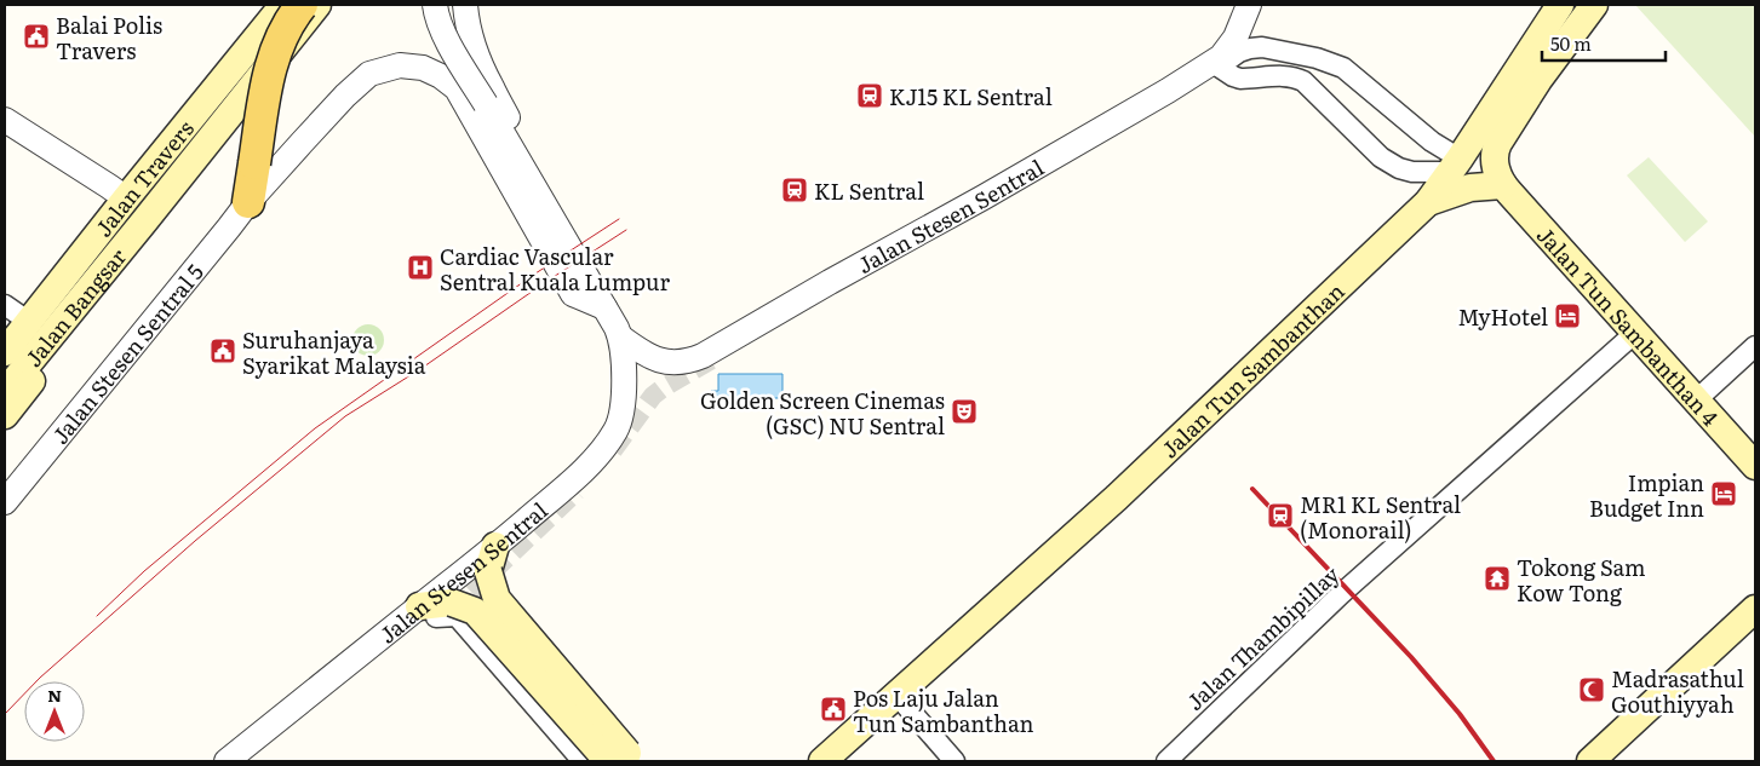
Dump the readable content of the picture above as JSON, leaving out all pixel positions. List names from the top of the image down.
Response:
{
  "streets": {
    "main road": [
      "Jalan Travers",
      "Jalan Bangsar",
      "Jalan Tun Sambanthan 4",
      "Jalan Tun Sambanthan"
    ],
    "street": ["Jalan Stesen Sentral", "Jalan Stesen Sentral 5", "Jalan Thambipillay"]
  },
  "crossings": [
    ["Jalan Travers", "Jalan Bangsar"],
    ["Jalan Stesen Sentral", "Jalan Stesen Sentral 5"],
    ["Jalan Tun Sambanthan 4", "Jalan Thambipillay"]
  ],
  "places": {
    "public building": ["Balai Polis Travers", "Suruhanjaya Syarikat Malaysia", "Pos Laju Jalan Tun Sambanthan"],
    "station": ["KJ15 KL Sentral", "KL Sentral", "MR1 KL Sentral (Monorail)"],
    "hospital": ["Cardiac Vascular Sentral Kuala Lumpur"],
    "hotel": ["MyHotel", "Impian Budget Inn"],
    "theatre": ["Golden Screen Cinemas (GSC) NU Sentral"],
    "temple": ["Tokong Sam Kow Tong"],
    "mosque": ["Madrasathul Gouthiyyah"]
  },
  "scale_bar": "50 m",
  "north": "top"
}
